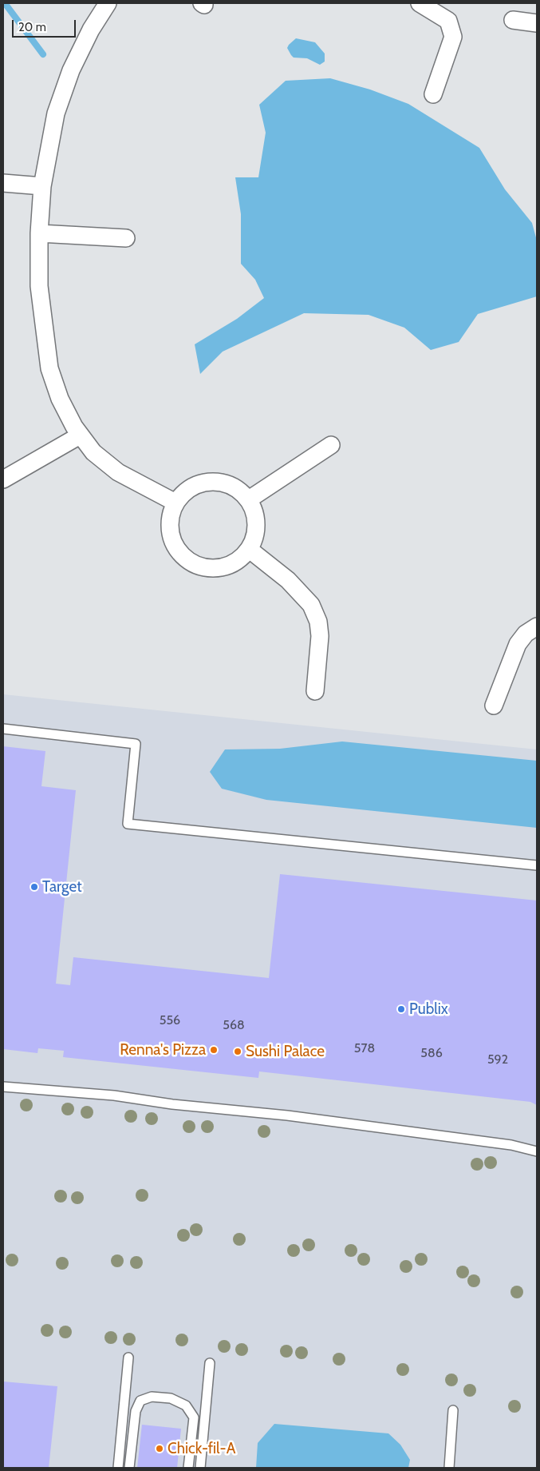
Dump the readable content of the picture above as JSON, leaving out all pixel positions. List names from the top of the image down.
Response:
{
  "places": [
    "Target",
    "Publix",
    "Renna's Pizza",
    "Sushi Palace",
    "Chick-fil-A"
  ],
  "house_numbers": [
    "556",
    "568",
    "578",
    "586",
    "592"
  ],
  "scale_bar": "20 m"
}
